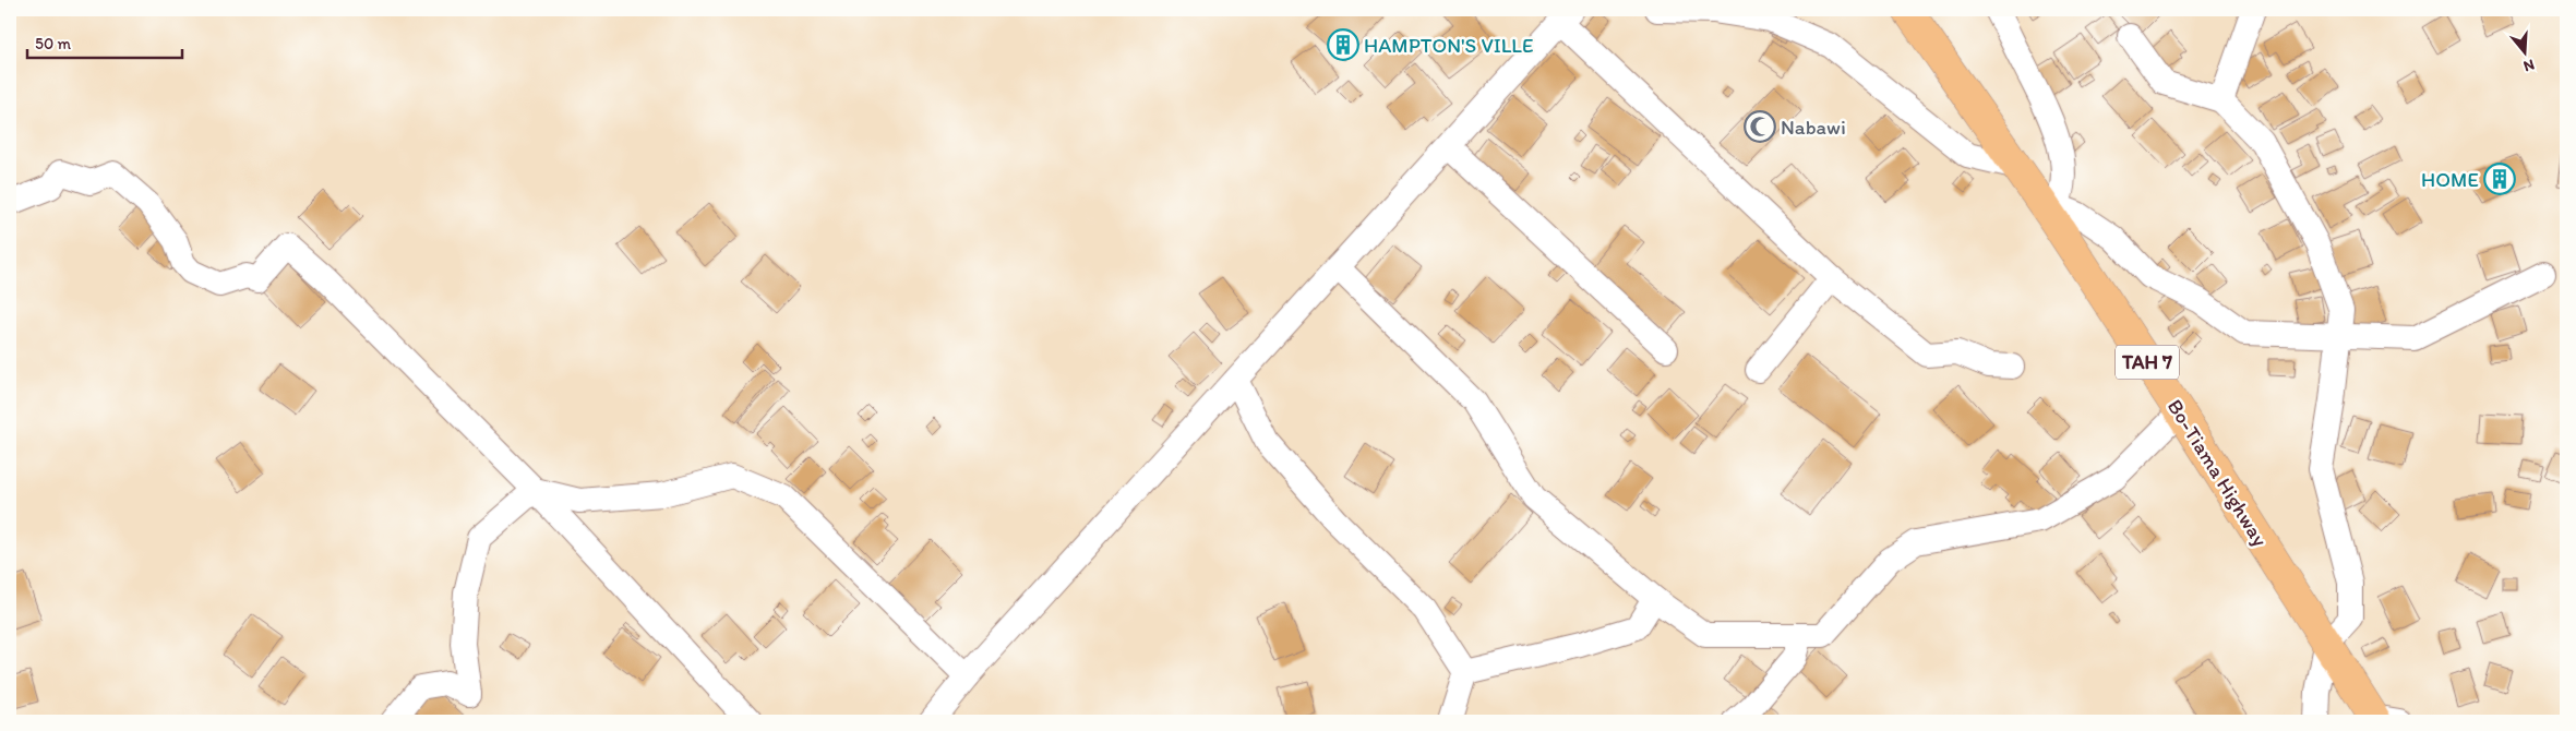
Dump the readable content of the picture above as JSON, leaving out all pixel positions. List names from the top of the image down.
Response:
{
  "streets": {
    "highway": ["TAH 7", "Bo-Tiama Highway"]
  },
  "places": {
    "building": ["HAMPTON'S VILLE", "HOME"],
    "mosque": ["Nabawi"]
  },
  "scale_bar": "50 m",
  "north": "bottom"
}
